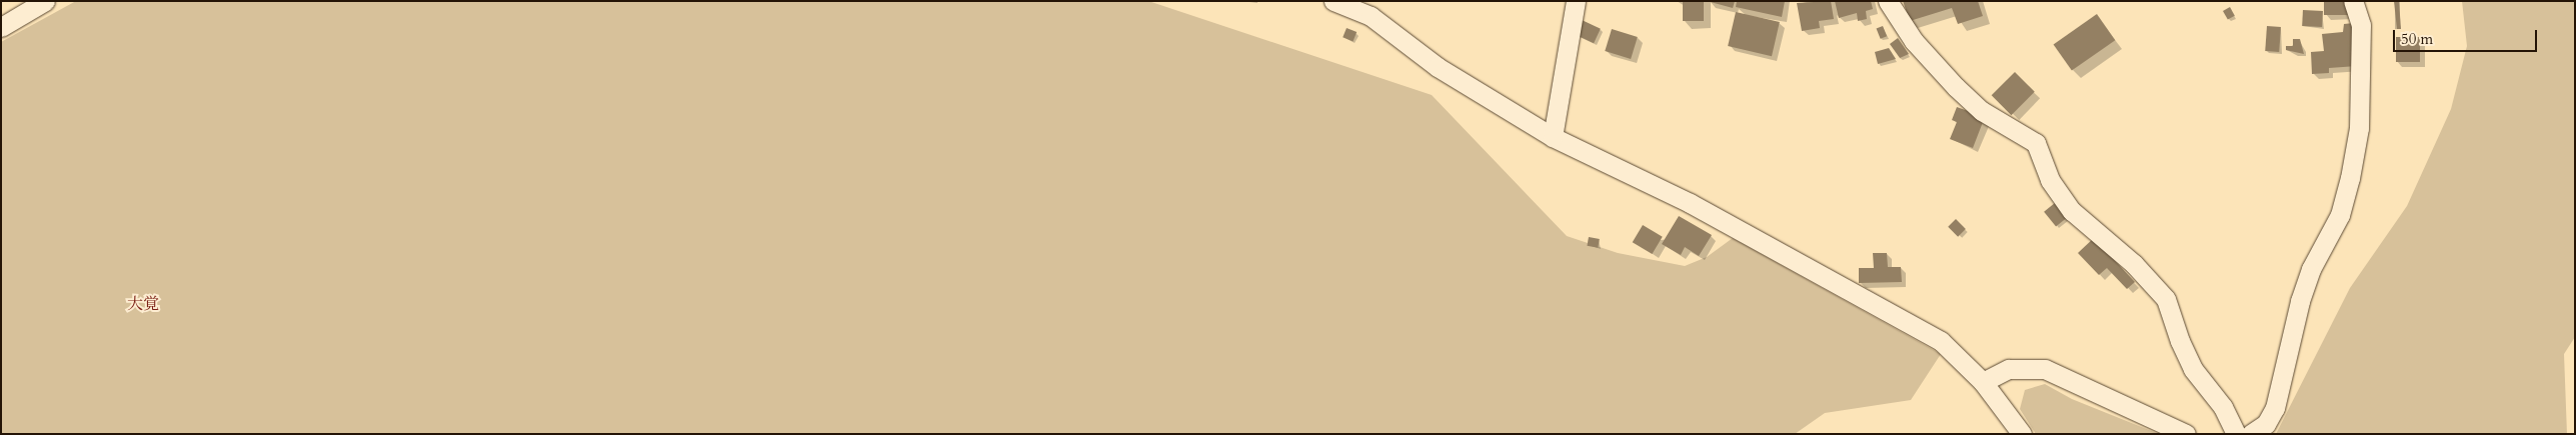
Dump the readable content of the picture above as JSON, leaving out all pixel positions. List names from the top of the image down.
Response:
{
  "districts": ["大覚"],
  "scale_bar": "50 m"
}
